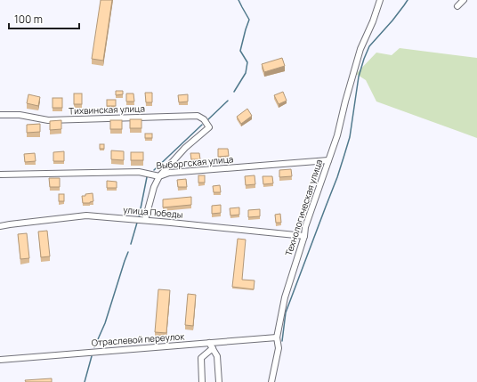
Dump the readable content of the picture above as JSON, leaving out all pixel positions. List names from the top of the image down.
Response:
{
  "streets": {
    "street": [
      "Тихвинская улица",
      "Выборгская улица",
      "Технологическая улица",
      "улица Победы",
      "Отраслевой переулок"
    ]
  },
  "crossings": [
    ["Тихвинская улица", "Выборгская улица"],
    ["Выборгская улица", "Технологическая улица"],
    ["Технологическая улица", "улица Победы"],
    ["Технологическая улица", "Отраслевой переулок"]
  ],
  "scale_bar": "100 m"
}
